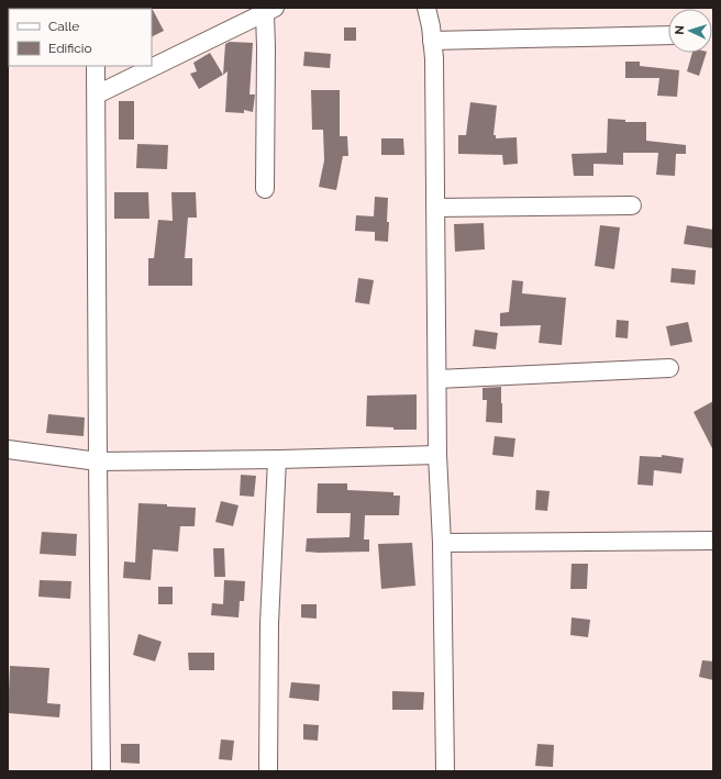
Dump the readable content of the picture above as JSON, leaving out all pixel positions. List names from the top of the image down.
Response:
{
  "legend": ["Calle", "Edificio"],
  "north": "left"
}
